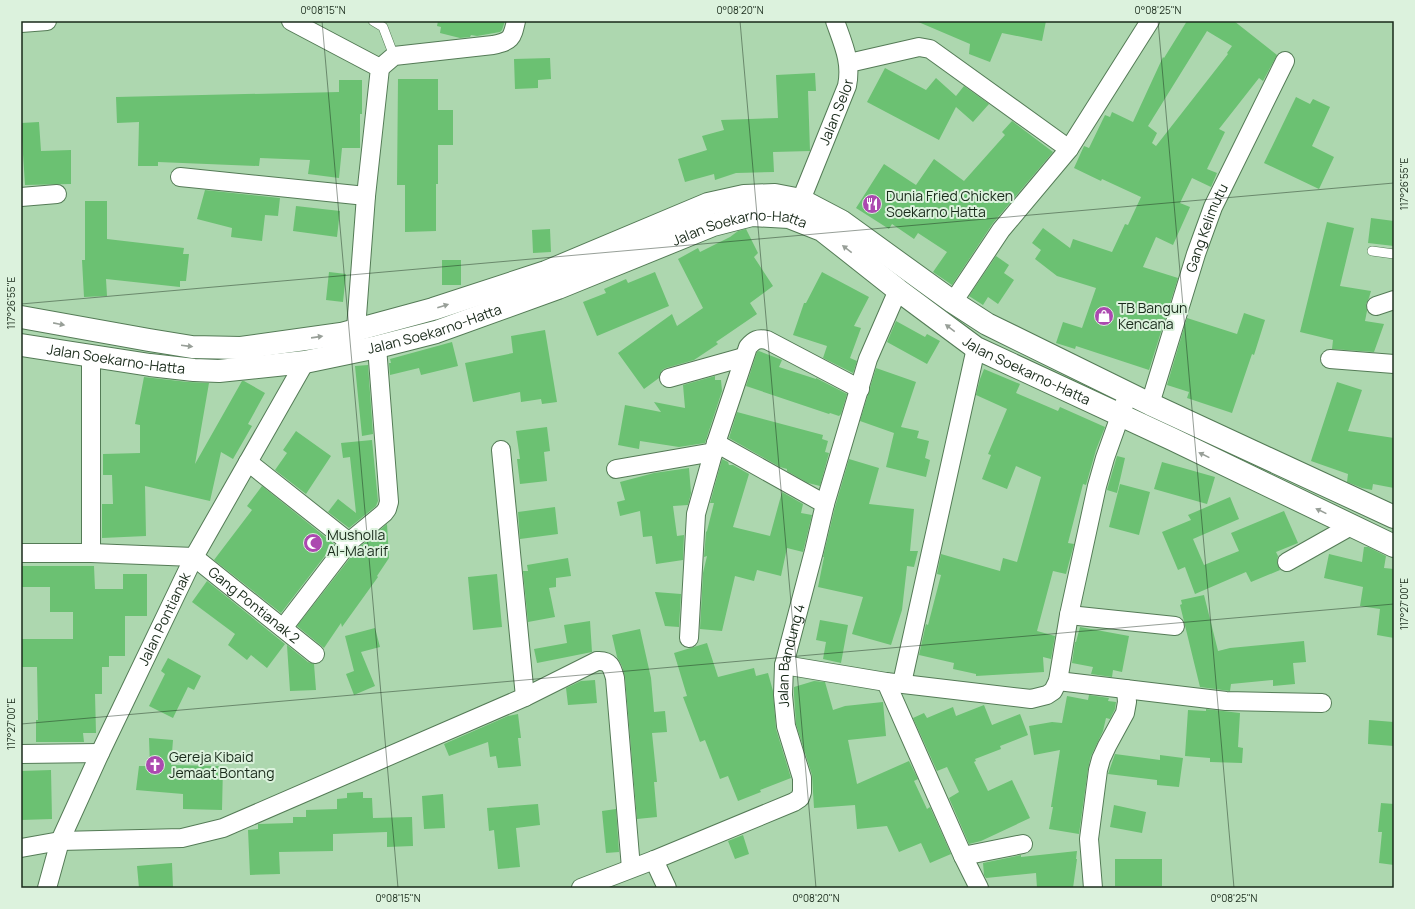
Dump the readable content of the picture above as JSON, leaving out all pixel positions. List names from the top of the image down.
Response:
{
  "streets": {
    "main road": ["Jalan Soekarno-Hatta"],
    "street": [
      "Jalan Selor",
      "Gang Kelimutu",
      "Gang Pontianak 2",
      "Jalan Pontianak",
      "Jalan Bandung 4"
    ]
  },
  "crossings": [
    ["Jalan Selor", "Jalan Soekarno-Hatta"],
    ["Gang Kelimutu", "Jalan Soekarno-Hatta"],
    ["Jalan Soekarno-Hatta", "Jalan Pontianak"],
    ["Jalan Soekarno-Hatta", "Jalan Bandung 4"],
    ["Gang Pontianak 2", "Jalan Pontianak"]
  ],
  "places": {
    "restaurant": ["Dunia Fried Chicken Soekarno Hatta"],
    "shop": ["TB Bangun Kencana"],
    "mosque": ["Musholla Al-Ma'arif"],
    "church": ["Gereja Kibaid Jemaat Bontang"]
  },
  "coordinates": [
    "0°08'15\"N",
    "0°08'20\"N",
    "0°08'25\"N",
    "117°26'55\"E",
    "117°27'00\"E"
  ]
}
